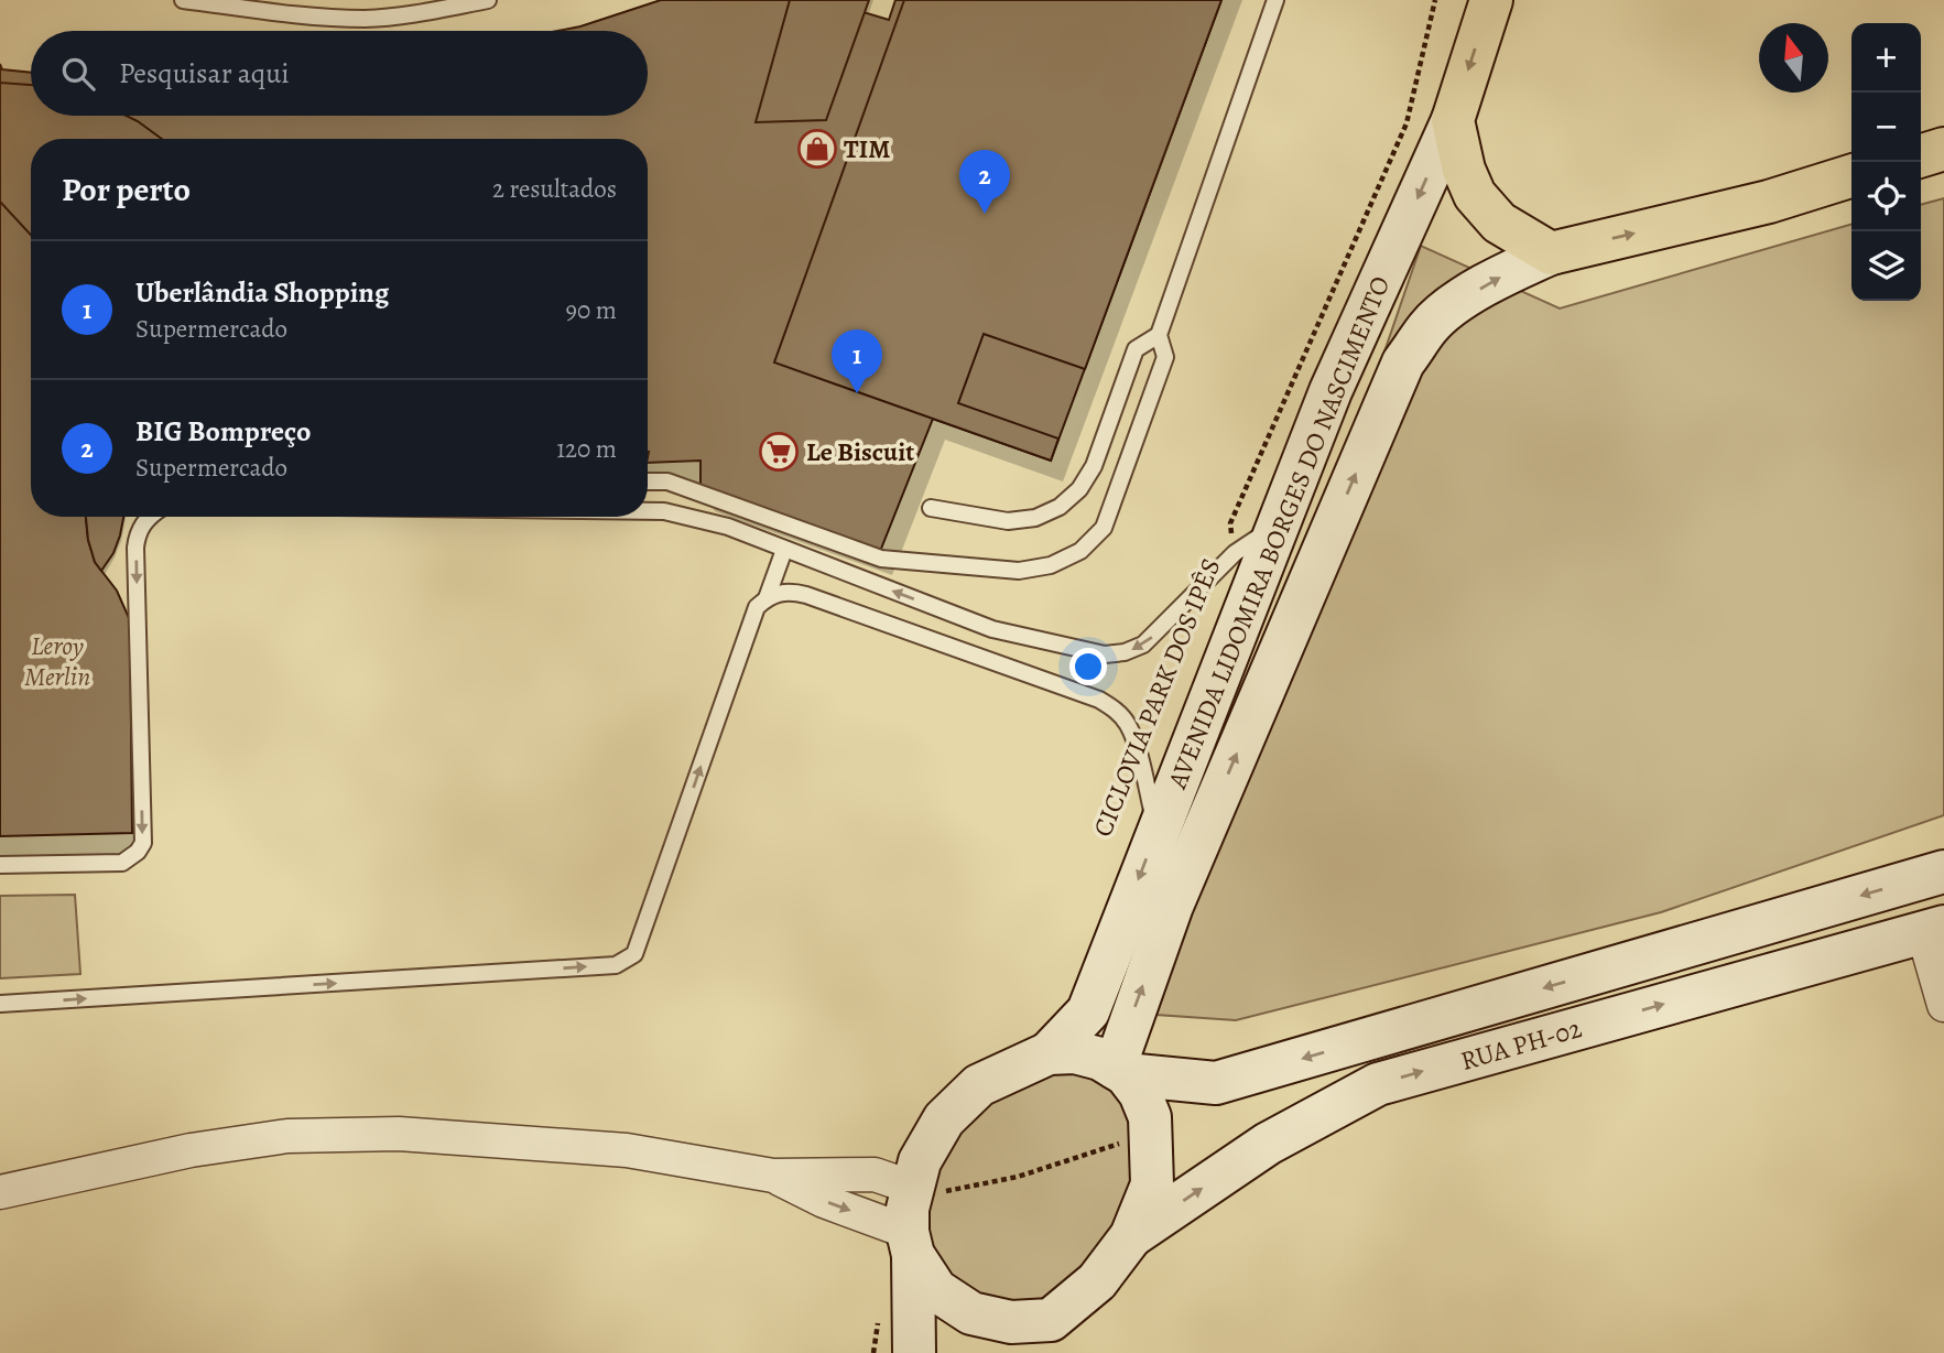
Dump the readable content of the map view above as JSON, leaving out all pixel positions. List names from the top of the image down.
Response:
{
  "streets": {
    "main road": ["AVENIDA LIDOMIRA BORGES DO NASCIMENTO"],
    "street": ["RUA PH-02"],
    "path": ["CICLOVIA PARK DOS IPÊS"]
  },
  "crossings": [
    ["AVENIDA LIDOMIRA BORGES DO NASCIMENTO", "RUA PH-02"]
  ],
  "parks": ["Leroy Merlin"],
  "places": {
    "shop": ["TIM"],
    "supermarket": ["Le Biscuit"]
  },
  "north": "top",
  "page": {
    "map_buttons": ["+", "−"],
    "search": "Pesquisar aqui",
    "heading": ["Por perto", "2 resultados"],
    "pins": ["2", "1"],
    "list": [
      {
        "mark": "1",
        "name": "Uberlândia Shopping",
        "note": "Supermercado",
        "value": "90 m"
      },
      {
        "mark": "2",
        "name": "BIG Bompreço",
        "note": "Supermercado",
        "value": "120 m"
      }
    ]
  }
}
